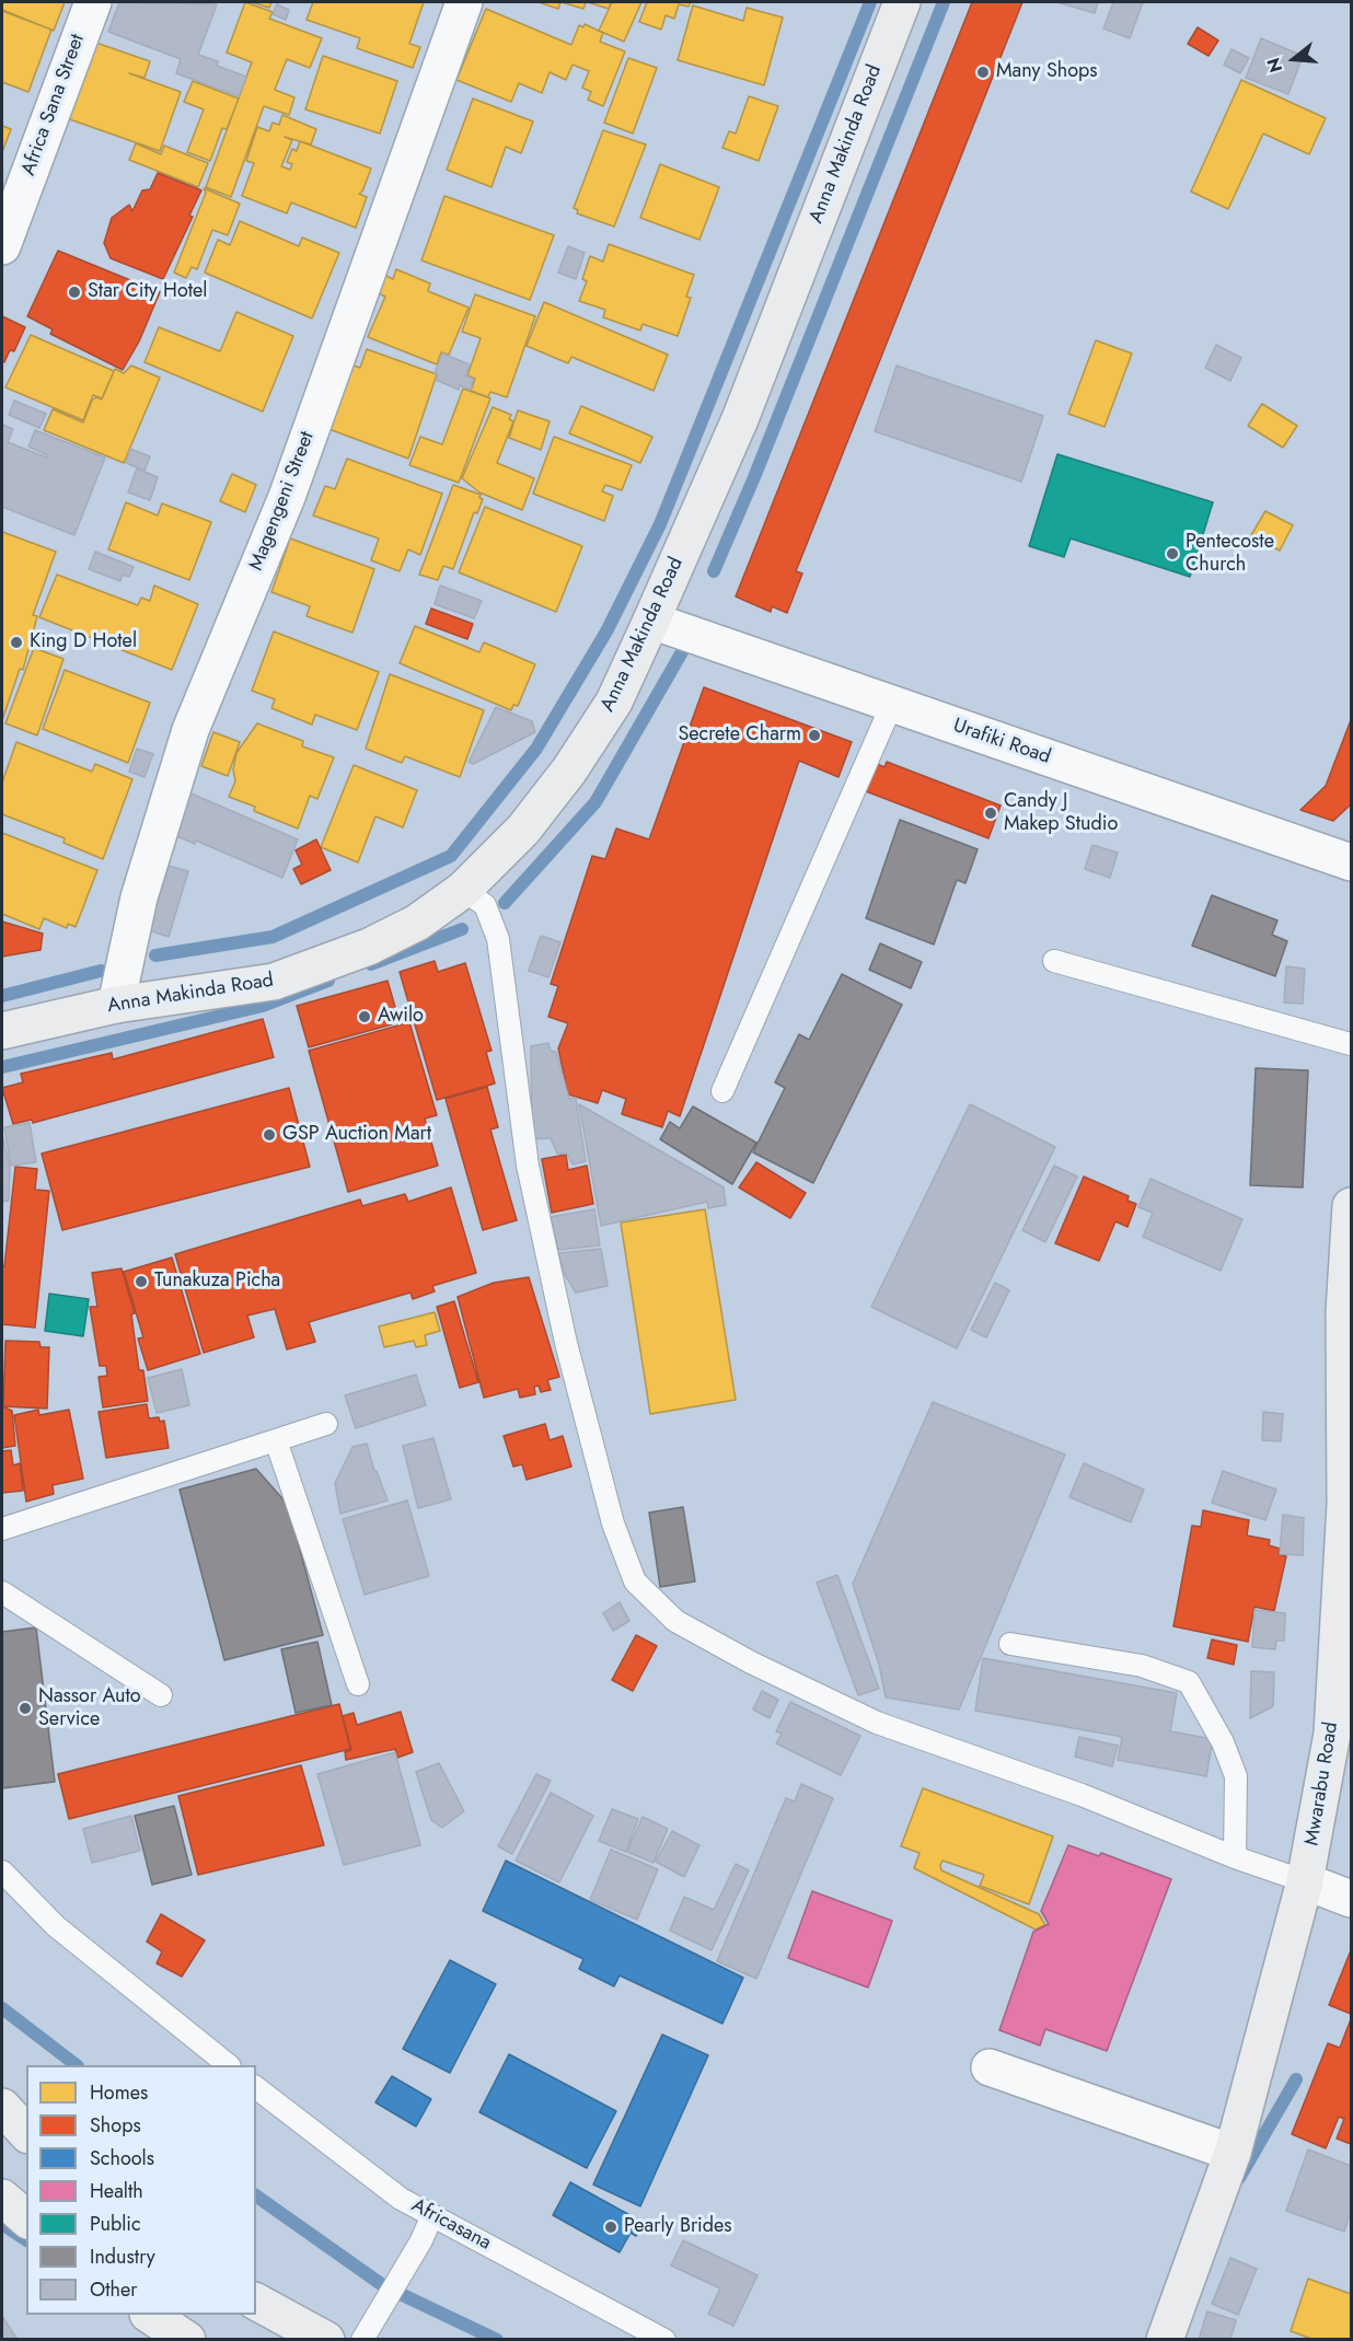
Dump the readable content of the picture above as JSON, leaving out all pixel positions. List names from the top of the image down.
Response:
{
  "streets": {
    "street": [
      "Africa Sana Street",
      "Anna Makinda Road",
      "Magengeni Street",
      "Urafiki Road",
      "Mwarabu Road"
    ],
    "lane": ["Africasana"]
  },
  "crossings": [
    ["Anna Makinda Road", "Magengeni Street"],
    ["Anna Makinda Road", "Urafiki Road"]
  ],
  "places": [
    "Many Shops",
    "Star City Hotel",
    "Pentecoste Church",
    "King D Hotel",
    "Secrete Charm",
    "Candy J Makep Studio",
    "Awilo",
    "GSP Auction Mart",
    "Tunakuza Picha",
    "Nassor Auto Service",
    "Pearly Brides"
  ],
  "legend": [
    "Homes",
    "Shops",
    "Schools",
    "Health",
    "Public",
    "Industry",
    "Other"
  ],
  "north": "left"
}
